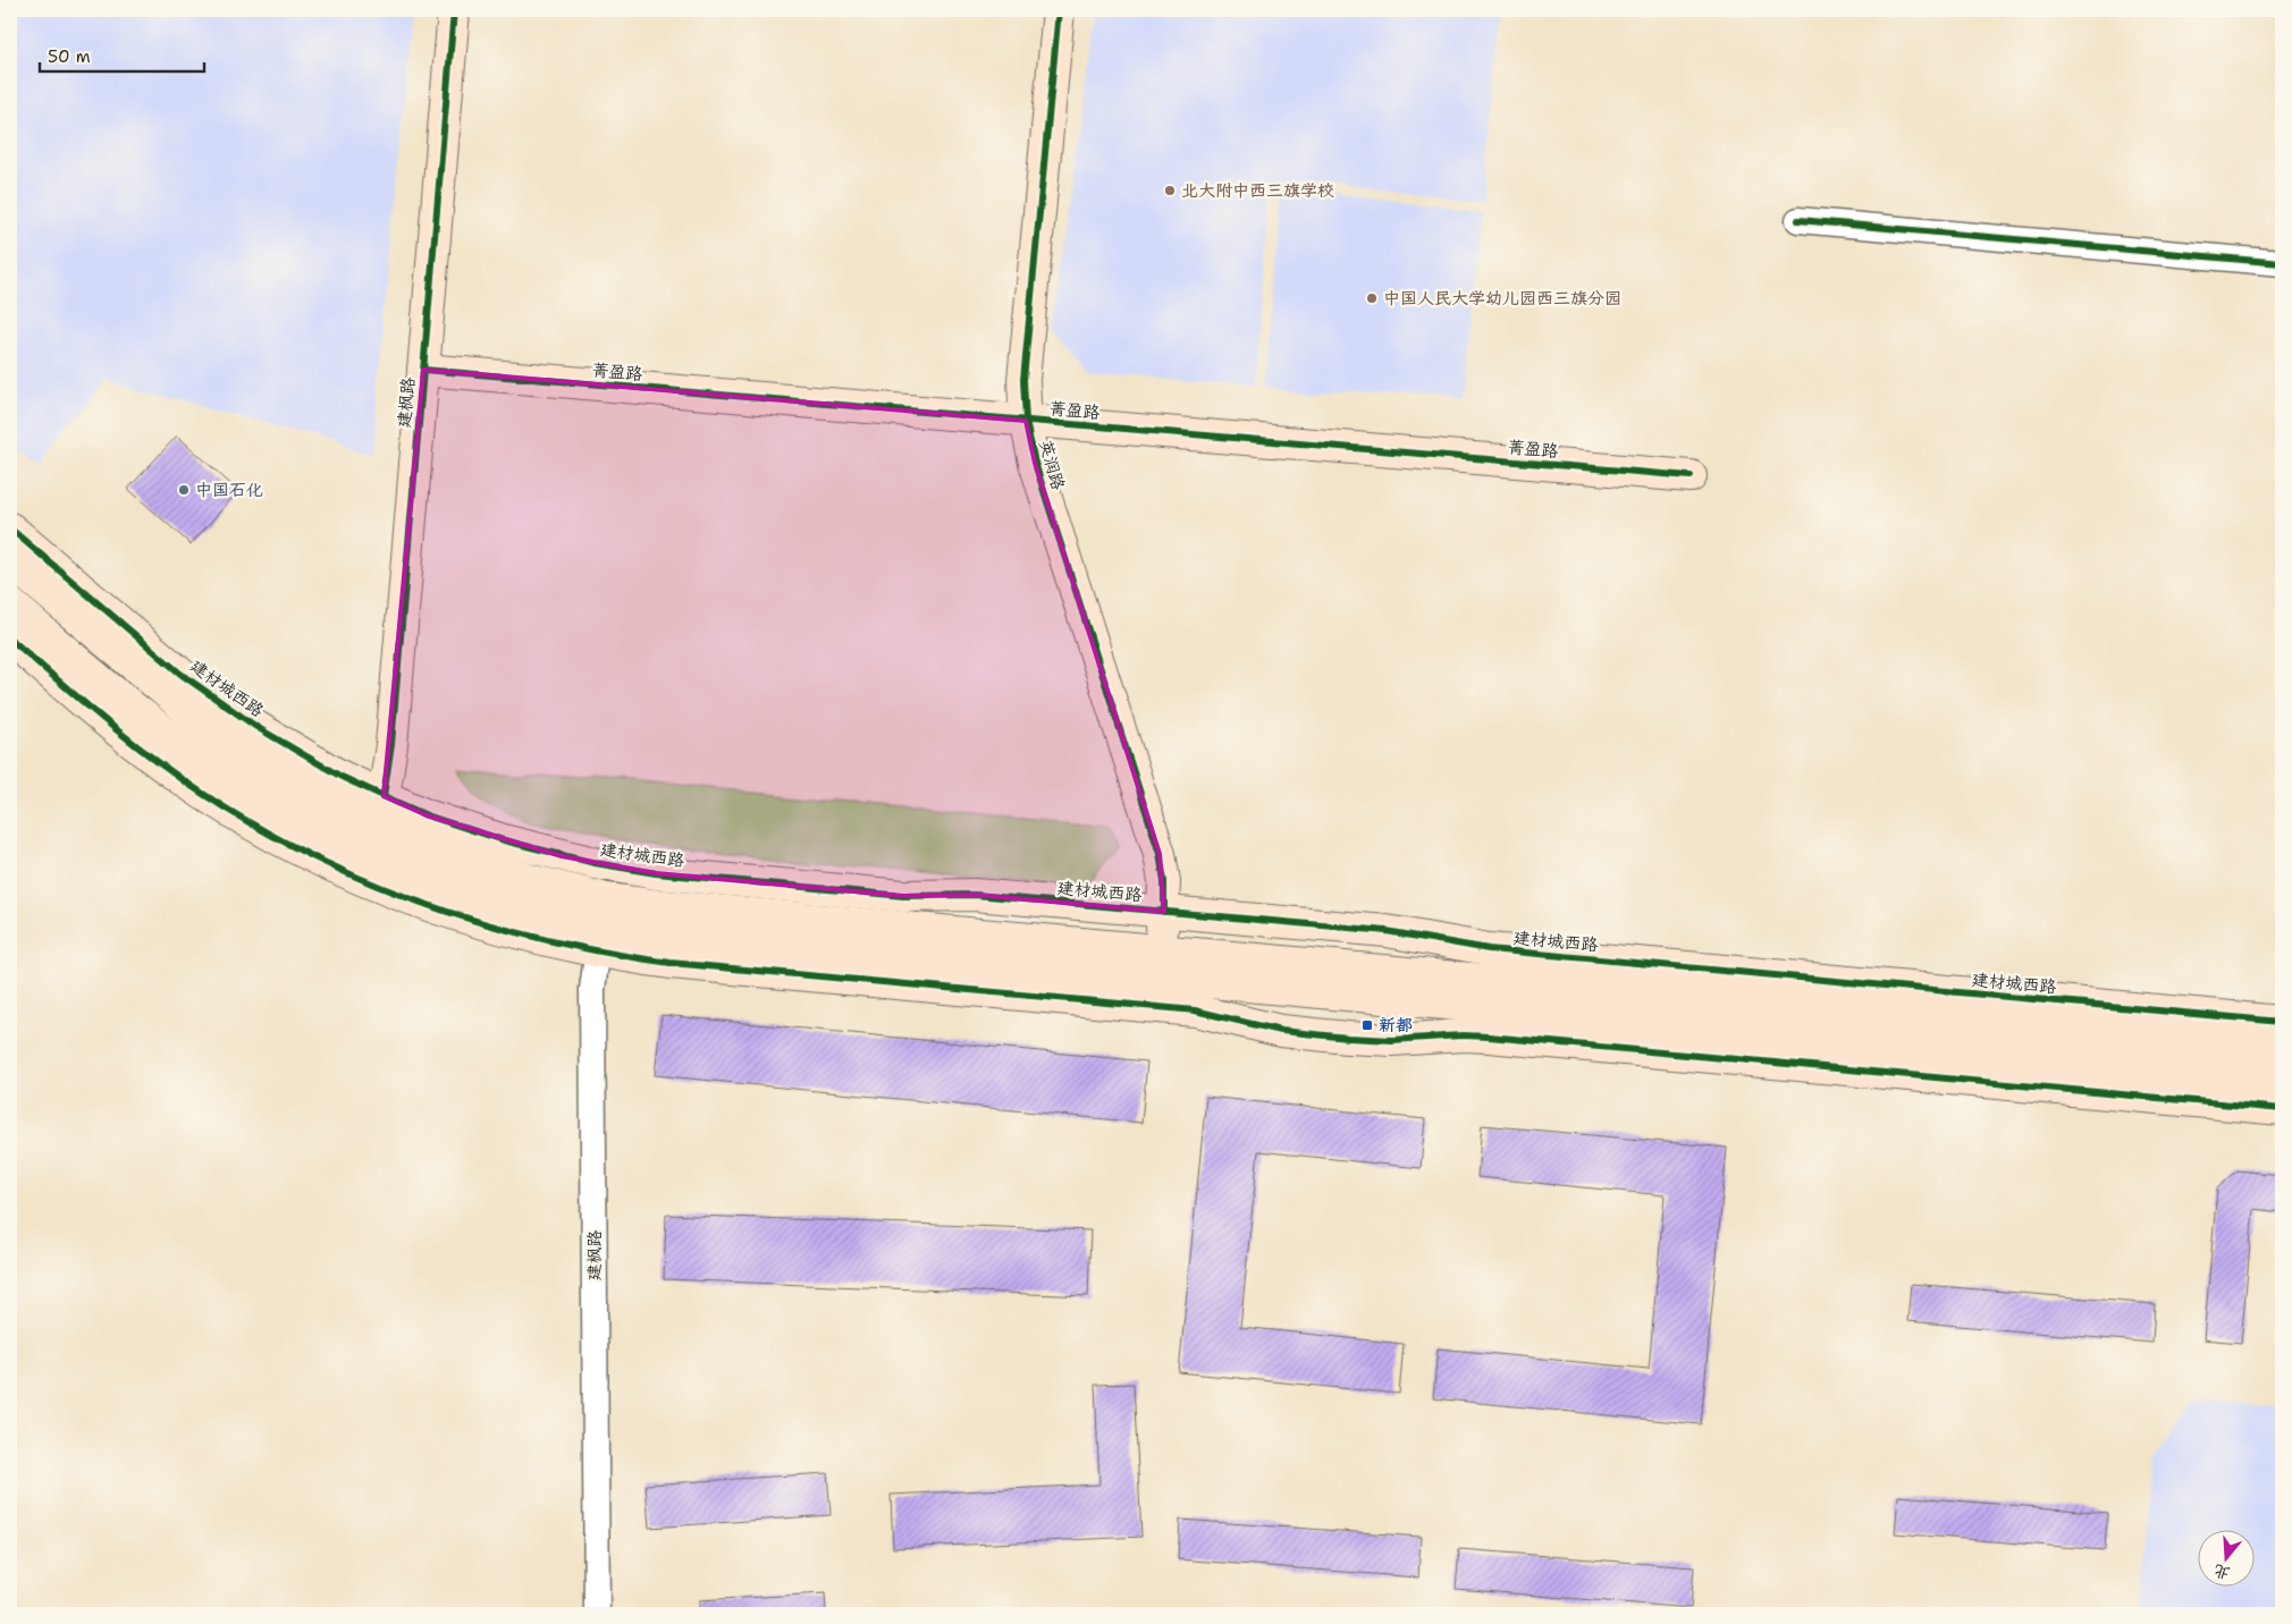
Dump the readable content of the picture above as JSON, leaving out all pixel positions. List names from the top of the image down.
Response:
{
  "streets": {
    "street": [
      "菁盈路",
      "建枫路",
      "英润路",
      "建材城西路"
    ]
  },
  "crossings": [
    ["菁盈路", "建枫路"],
    ["菁盈路", "英润路"],
    ["建枫路", "建材城西路"],
    ["英润路", "建材城西路"]
  ],
  "places": {
    "other": ["北大附中西三旗学校", "中国人民大学幼儿园西三旗分园", "中国石化"],
    "transit": ["新都"]
  },
  "scale_bar": "50 m",
  "north": "bottom"
}
